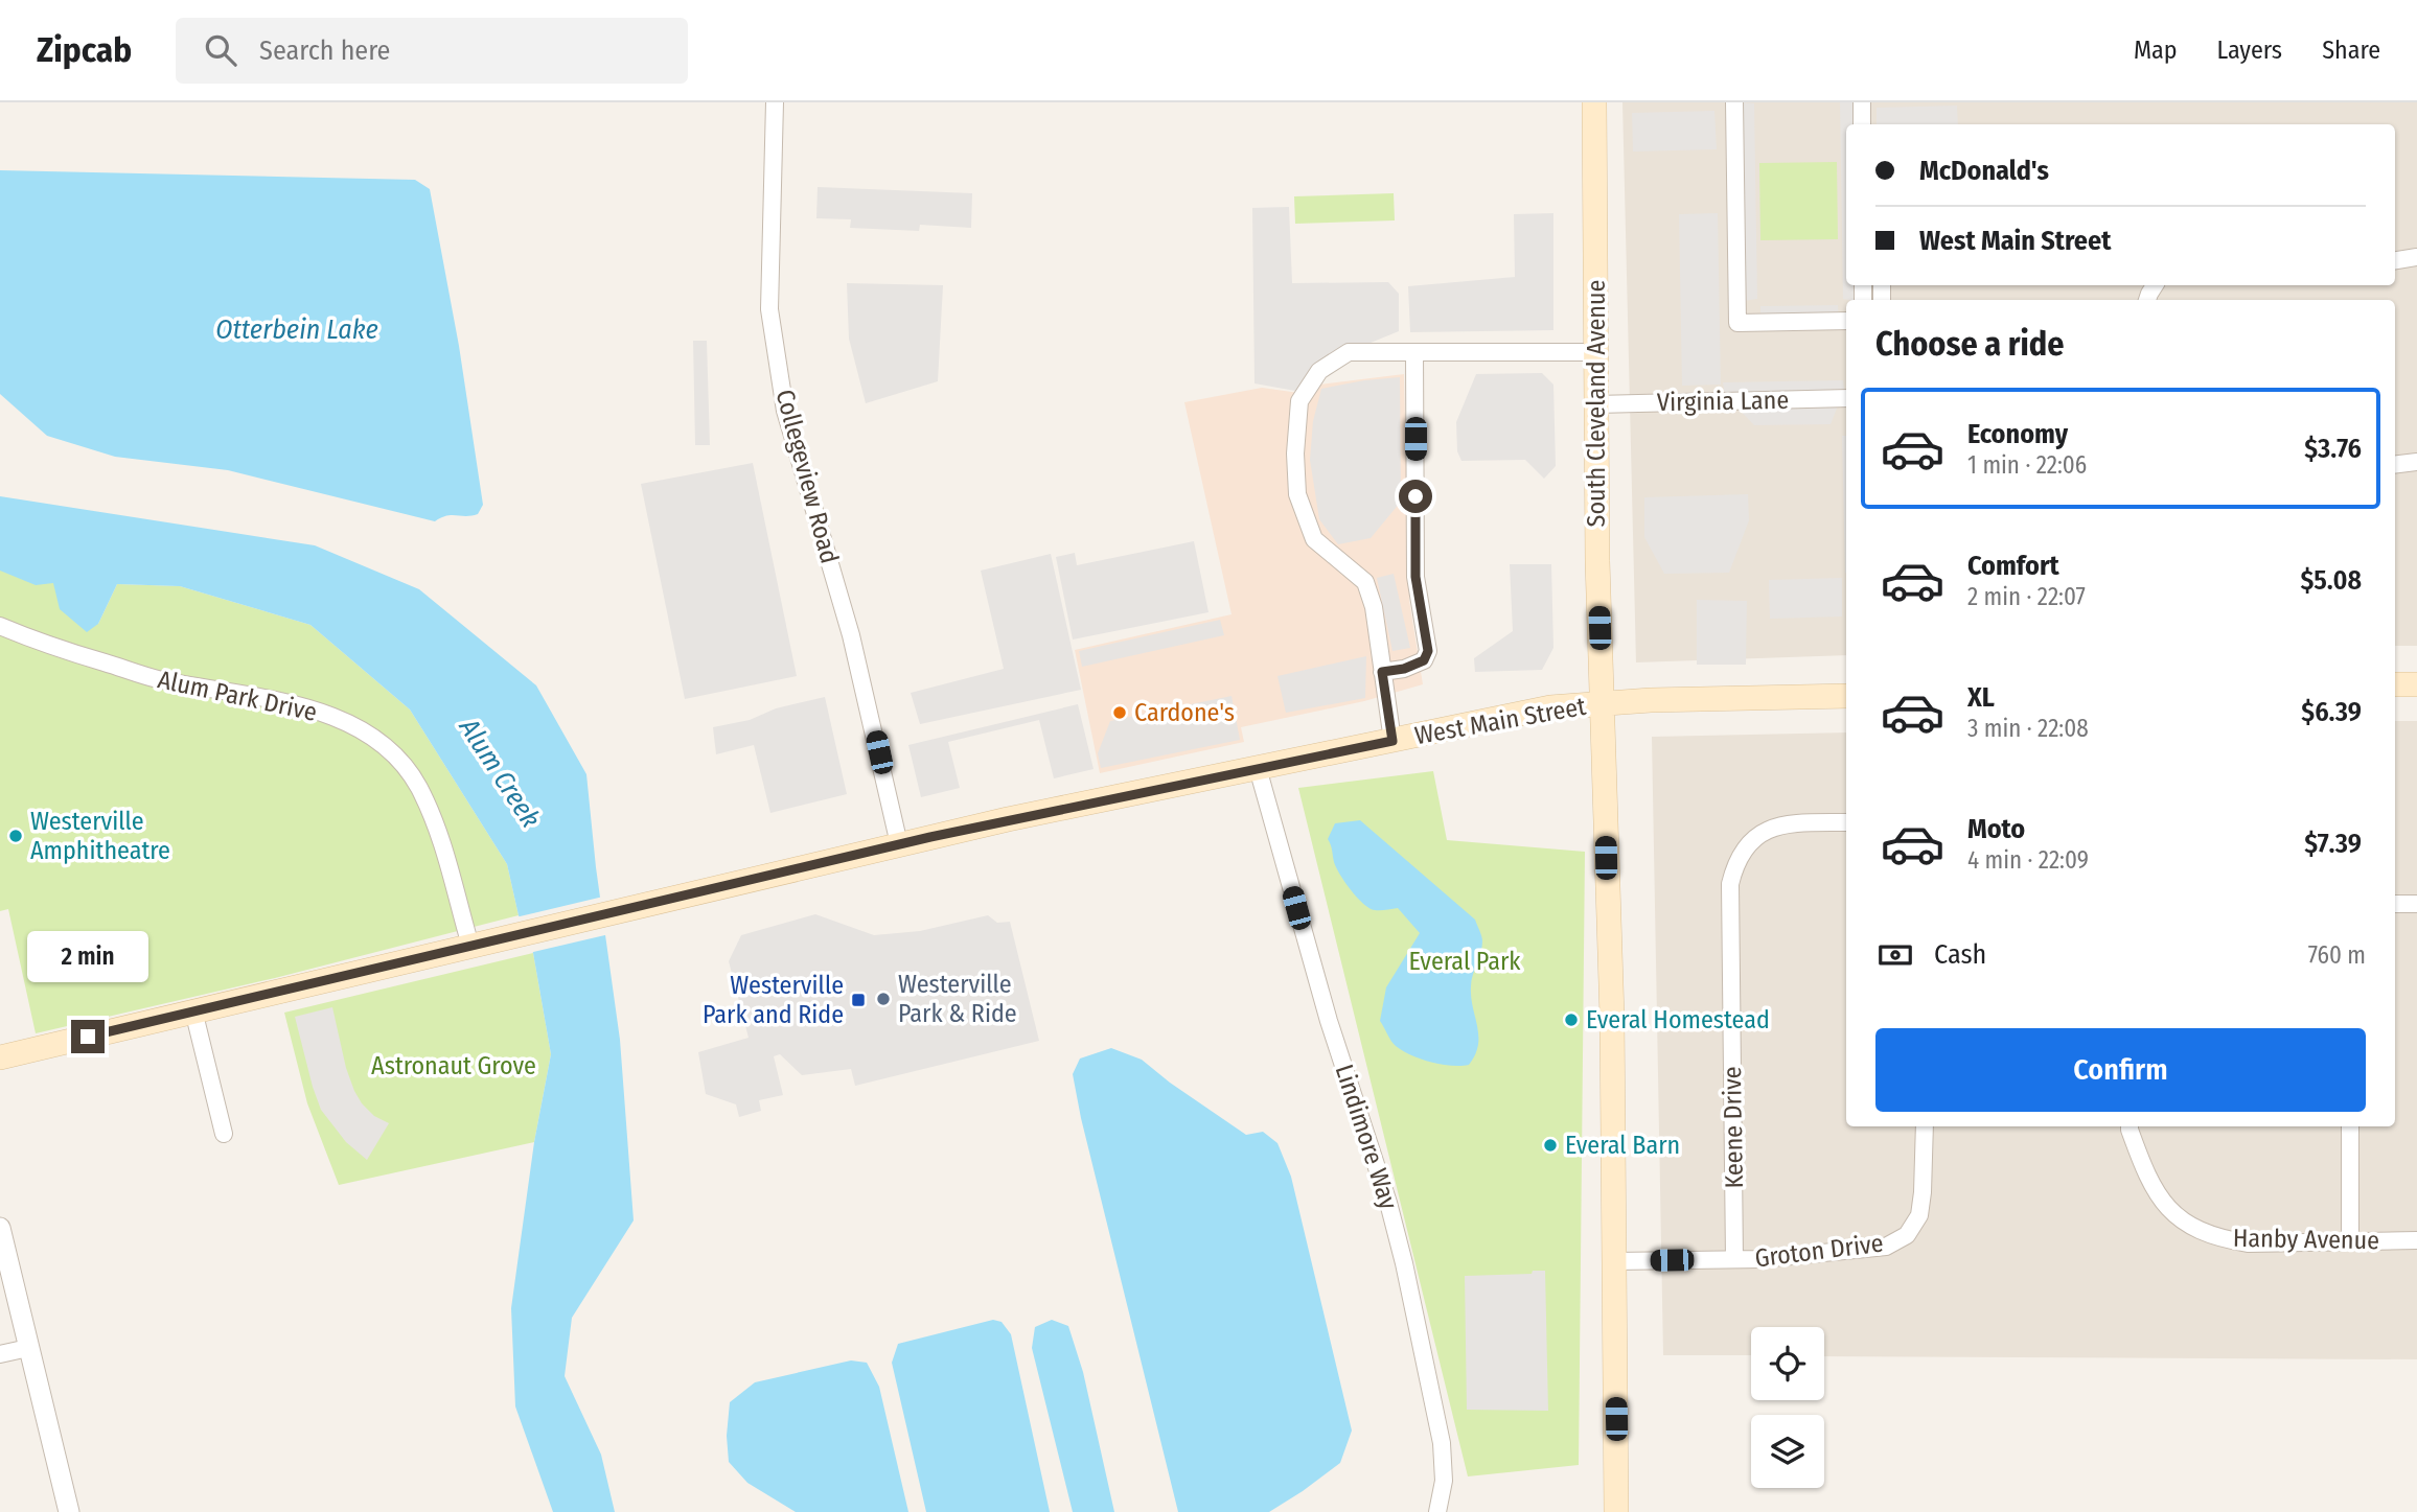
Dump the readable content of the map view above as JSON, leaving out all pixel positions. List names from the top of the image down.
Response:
{
  "streets": {
    "main road": ["South Cleveland Avenue", "West Main Street"],
    "street": [
      "Virginia Lane",
      "Collegeview Road",
      "Alum Park Drive",
      "Keene Drive",
      "Lindimore Way",
      "Hanby Avenue",
      "Groton Drive"
    ]
  },
  "crossings": [
    ["Virginia Lane", "South Cleveland Avenue"],
    ["South Cleveland Avenue", "West Main Street"],
    ["South Cleveland Avenue", "Groton Drive"],
    ["Collegeview Road", "West Main Street"],
    ["Alum Park Drive", "West Main Street"],
    ["West Main Street", "Lindimore Way"],
    ["Keene Drive", "Groton Drive"]
  ],
  "water": ["Otterbein Lake", "Alum Creek"],
  "parks": ["Everal Park", "Astronaut Grove"],
  "places": {
    "other": [
      "Cardone's",
      "Westerville Amphitheatre",
      "Westerville Park & Ride",
      "Everal Homestead",
      "Everal Barn"
    ],
    "transit": ["Westerville Park and Ride"]
  },
  "page": {
    "header": "Zipcab",
    "search": "Search here",
    "nav": ["Map", "Layers", "Share"],
    "banner": ["McDonald's", "West Main Street"],
    "heading": "Choose a ride",
    "list": [
      {
        "name": "Economy",
        "note": "1 min · 22:06",
        "value": "$3.76"
      },
      {
        "name": "Comfort",
        "note": "2 min · 22:07",
        "value": "$5.08"
      },
      {
        "name": "XL",
        "note": "3 min · 22:08",
        "value": "$6.39"
      },
      {
        "name": "Moto",
        "note": "4 min · 22:09",
        "value": "$7.39"
      }
    ],
    "pay": ["Cash", "760 m"],
    "bubble": "2 min",
    "buttons": "Confirm"
  }
}
